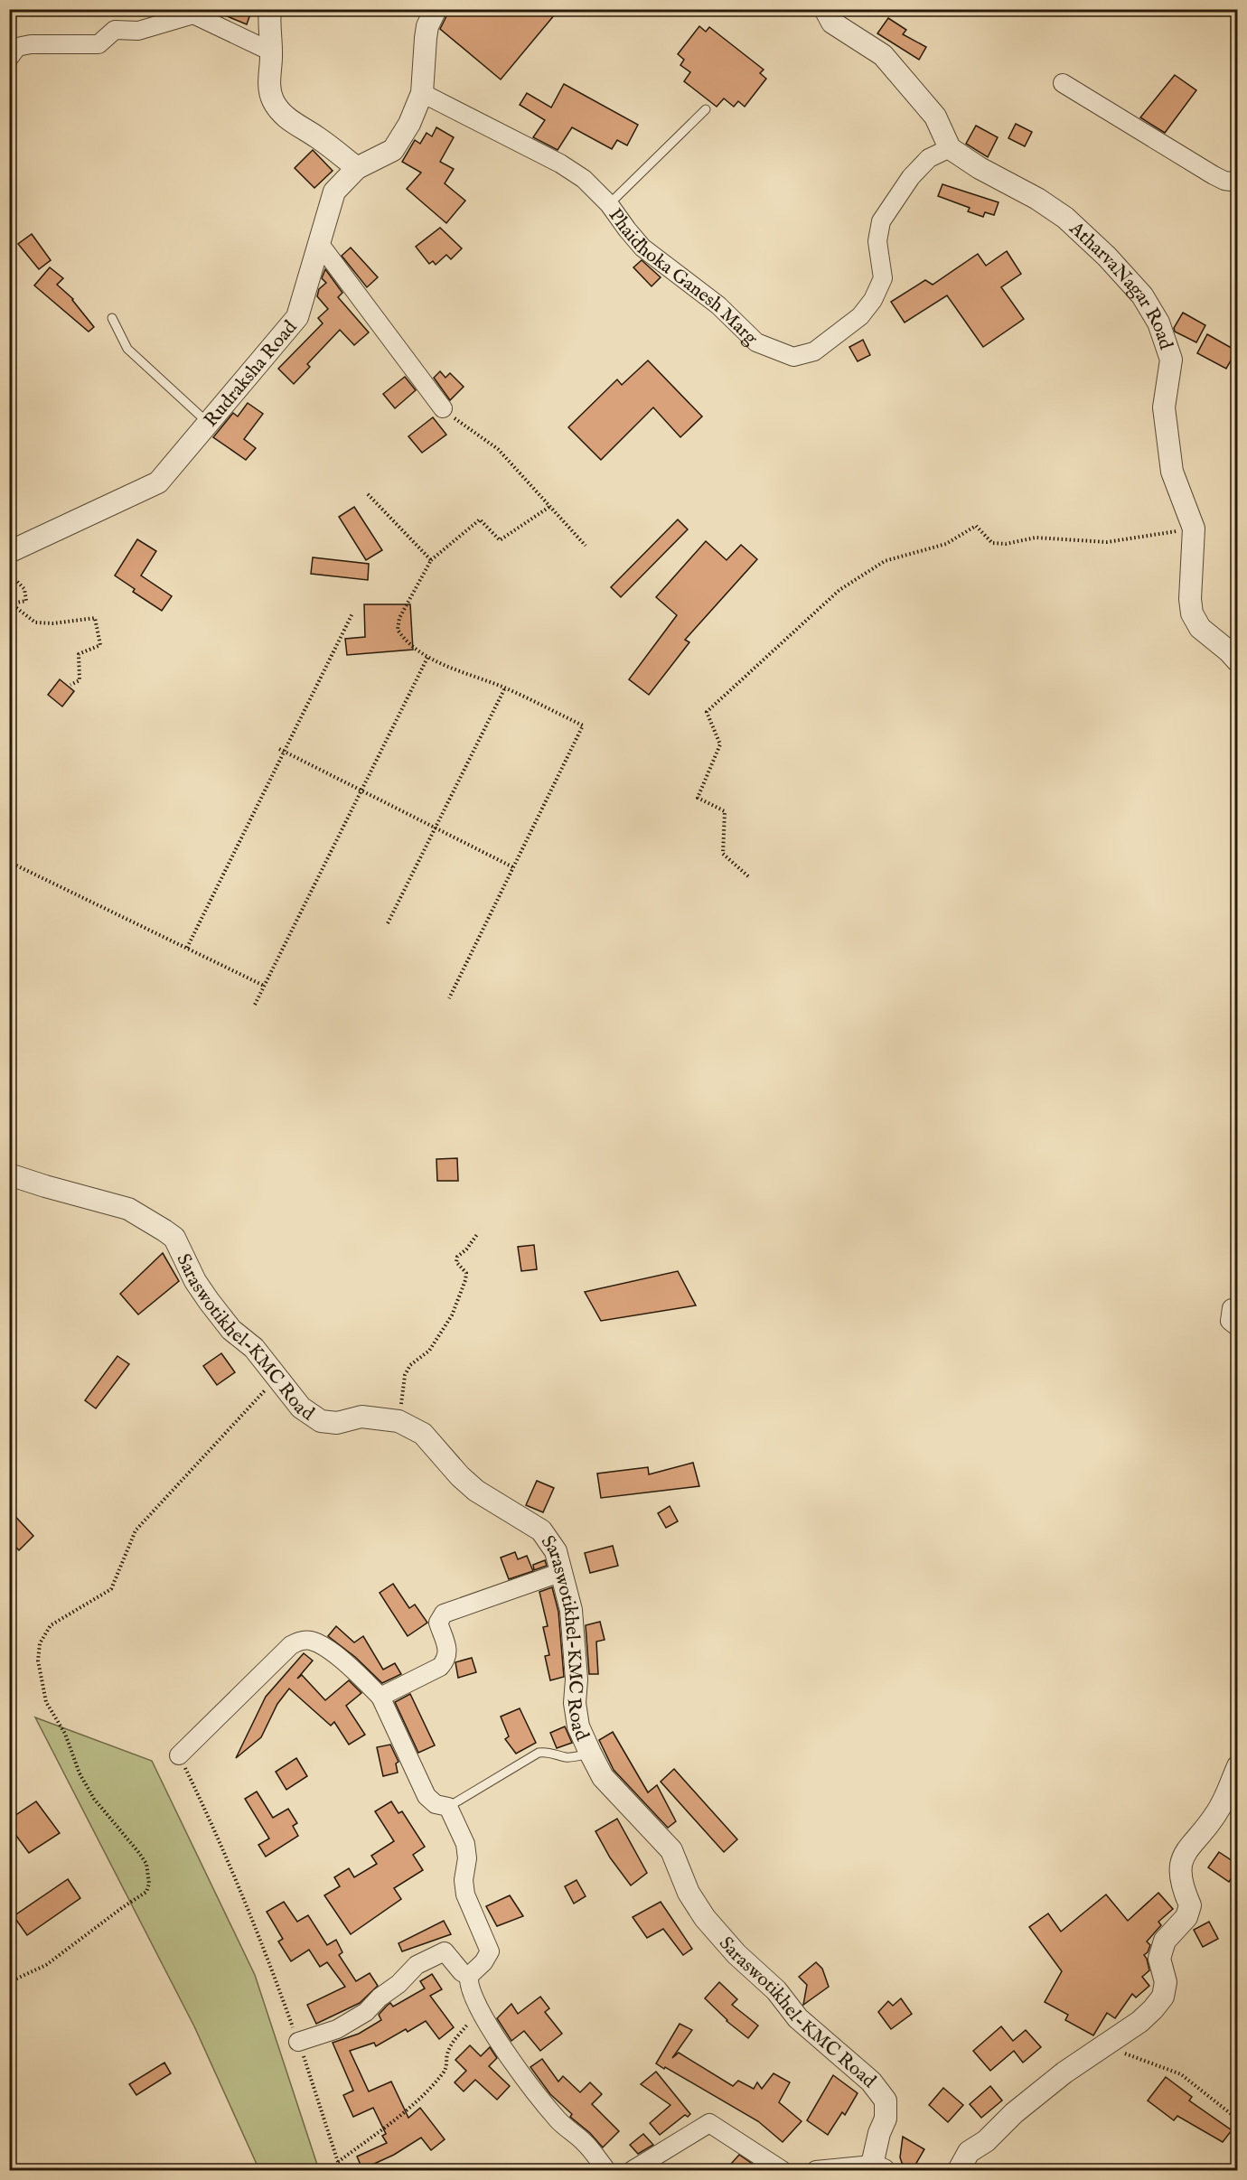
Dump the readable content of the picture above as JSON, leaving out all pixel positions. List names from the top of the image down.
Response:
{
  "streets": {
    "street": [
      "Phaidhoka Ganesh Marg",
      "AtharvaNagar Road",
      "Rudraksha Road",
      "Saraswotikhel-KMC Road"
    ]
  },
  "crossings": [
    ["Phaidhoka Ganesh Marg", "AtharvaNagar Road"]
  ]
}
